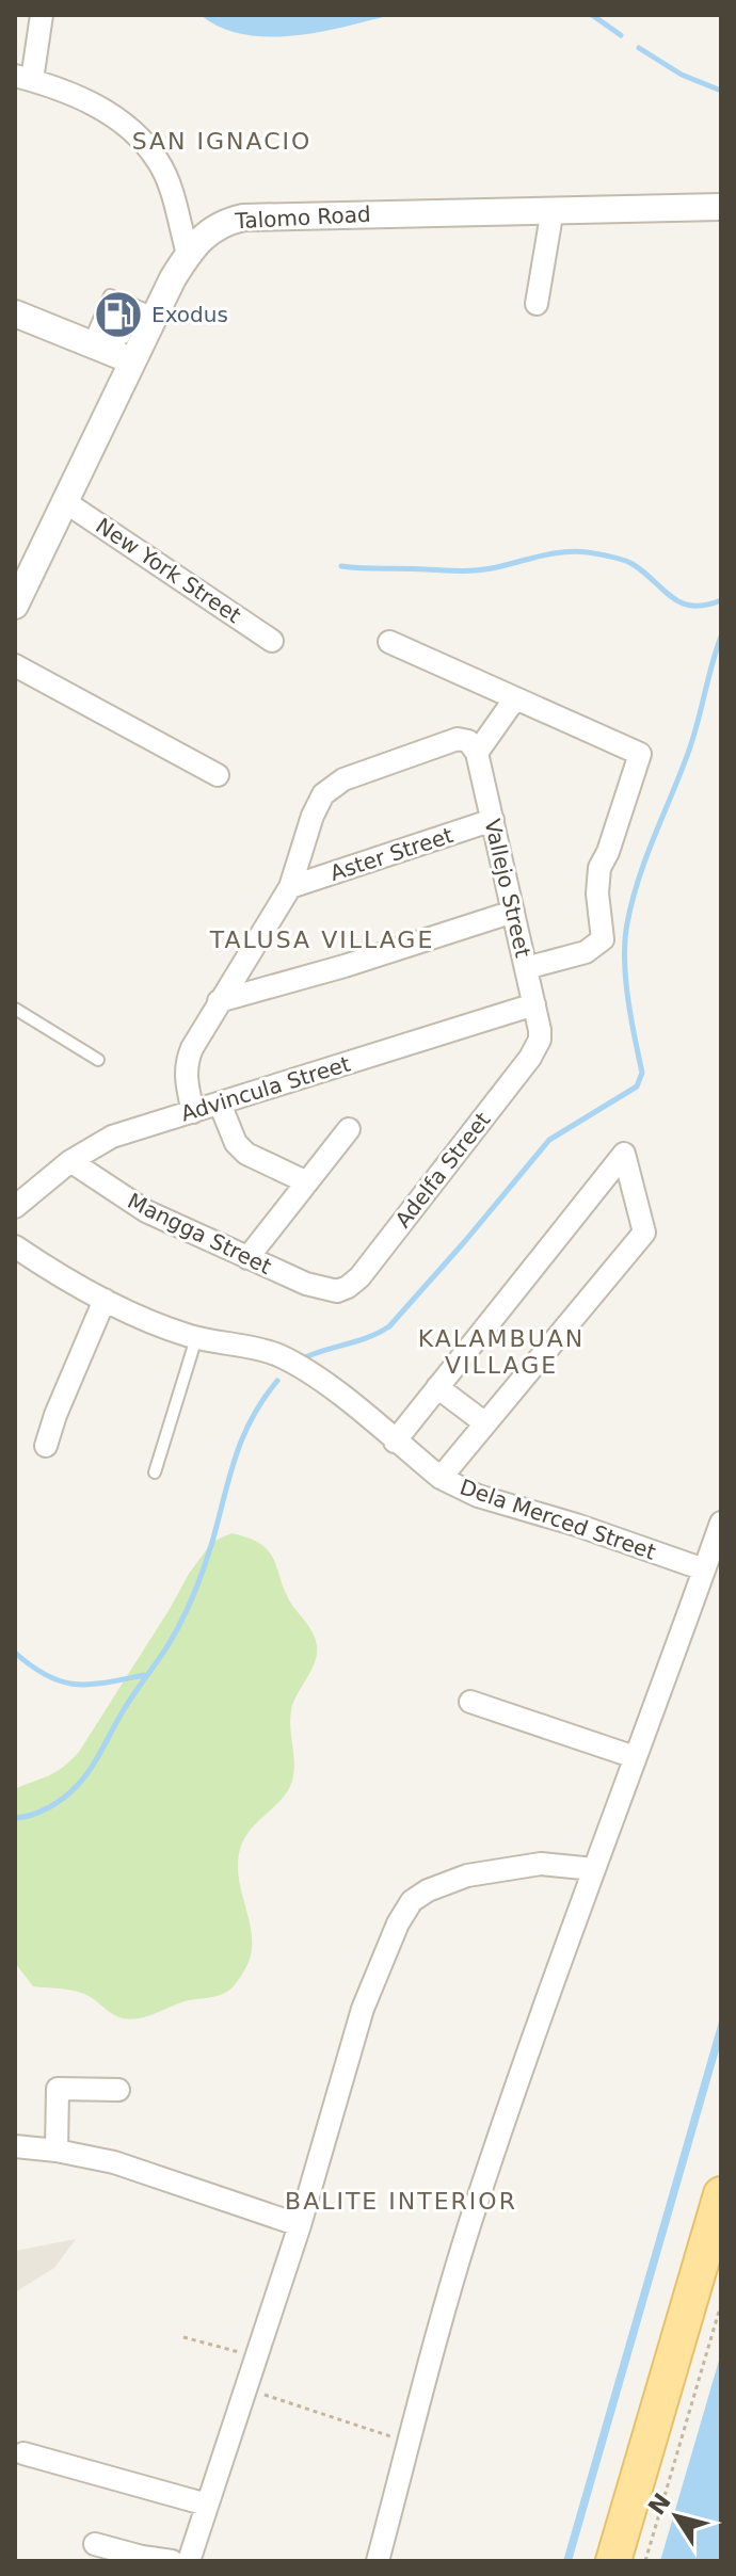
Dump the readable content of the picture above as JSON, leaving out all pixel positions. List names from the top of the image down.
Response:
{
  "streets": {
    "street": [
      "Talomo Road",
      "New York Street",
      "Aster Street",
      "Vallejo Street",
      "Advincula Street",
      "Adelfa Street",
      "Mangga Street",
      "Dela Merced Street"
    ]
  },
  "crossings": [
    ["Talomo Road", "New York Street"],
    ["Aster Street", "Vallejo Street"],
    ["Vallejo Street", "Advincula Street"],
    ["Vallejo Street", "Adelfa Street"],
    ["Advincula Street", "Mangga Street"],
    ["Adelfa Street", "Mangga Street"]
  ],
  "districts": [
    "SAN IGNACIO",
    "TALUSA VILLAGE",
    "KALAMBUAN VILLAGE",
    "BALITE INTERIOR"
  ],
  "places": {
    "fuel station": ["Exodus"]
  },
  "north": "top left"
}
